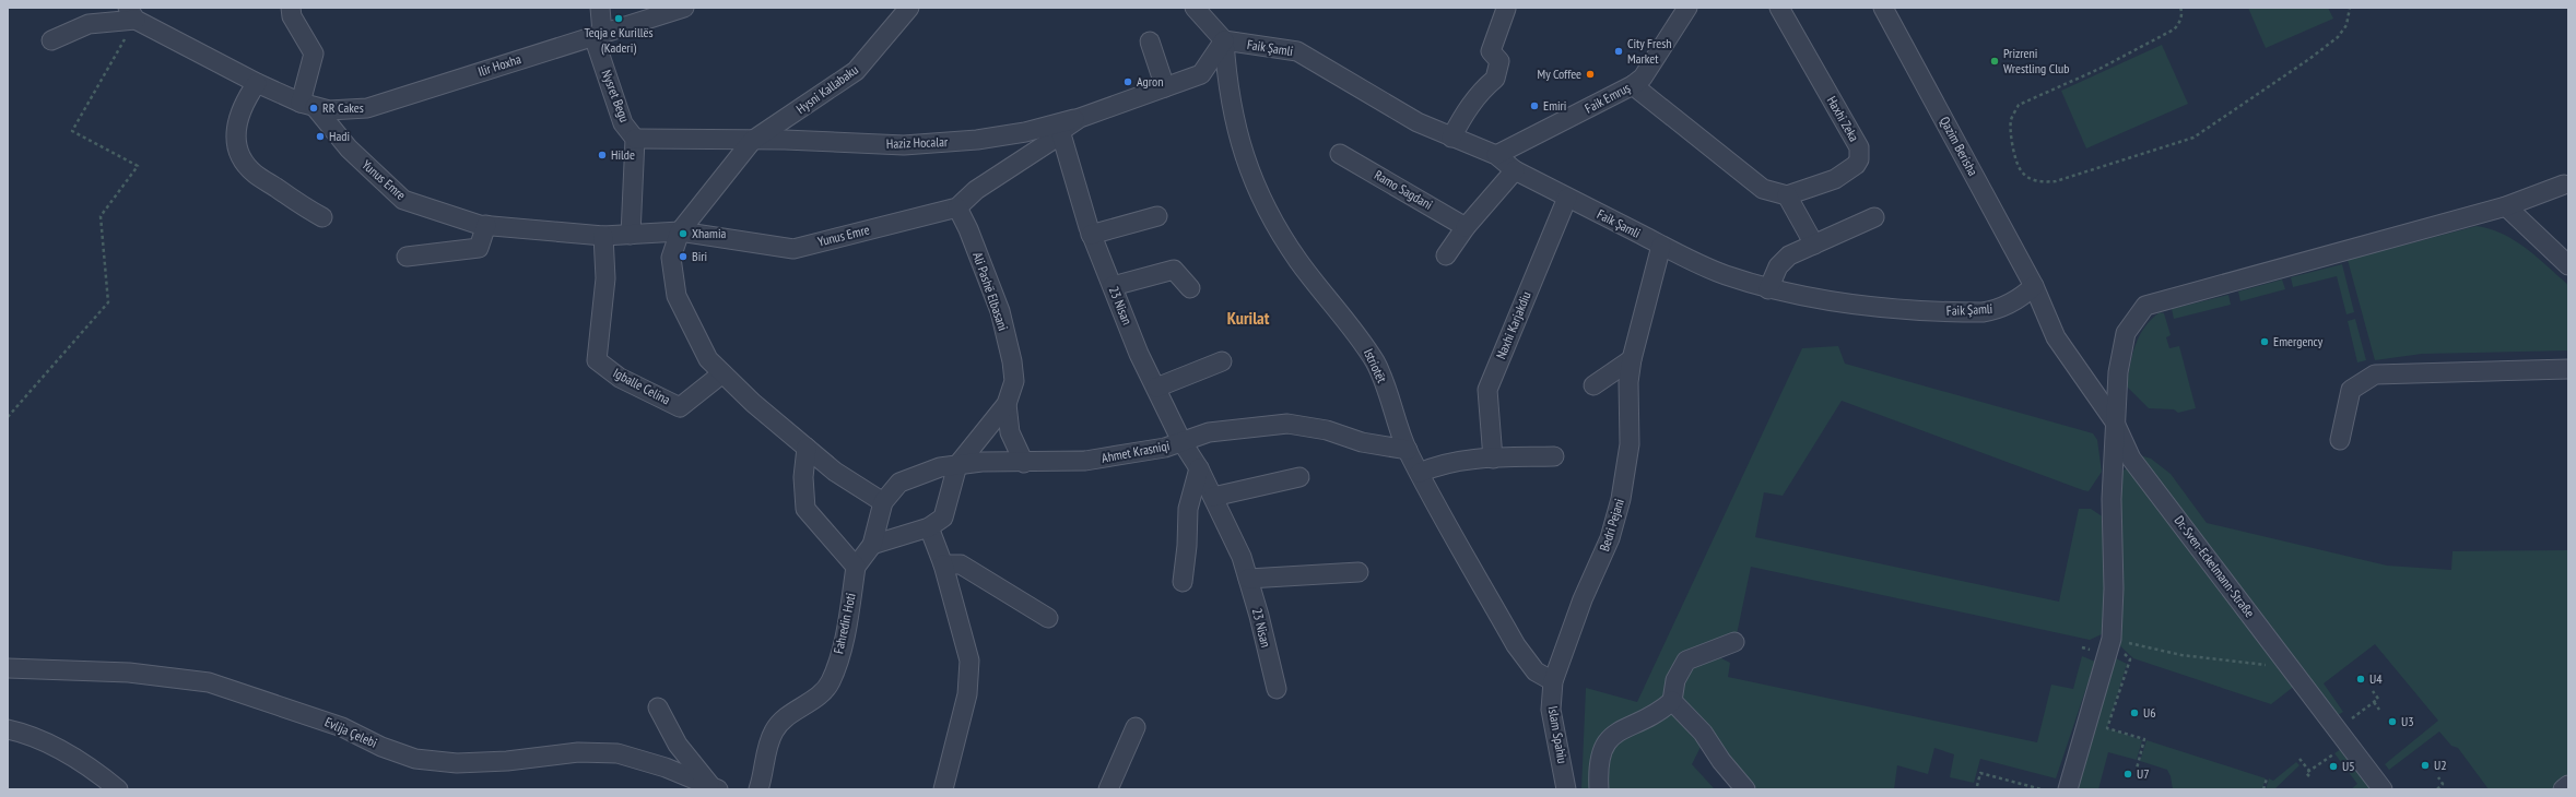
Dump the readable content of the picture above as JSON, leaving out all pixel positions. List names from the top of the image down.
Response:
{
  "streets": {
    "street": [
      "Faik Şamli",
      "Ilir Hoxha",
      "Hysni Kallabaku",
      "Nysret Begu",
      "Faik Emruş",
      "Haxhi Zeka",
      "Haziz Hocalar",
      "Qazim Berisha",
      "Yunus Emre",
      "Ramo Sagdani",
      "Ali Pashë Elbasani",
      "23 Nisan",
      "Naxhi Karjakdiu",
      "Istriotët",
      "Igballe Celina",
      "Ahmet Krasniqi",
      "Bedri Pejani",
      "Dr.-Sven-Eckelmann-Straße",
      "Fahredin Hoti",
      "Evlija Çelebi",
      "Islam Spahiu"
    ]
  },
  "crossings": [
    ["Faik Şamli", "Faik Emruş"],
    ["Faik Şamli", "Qazim Berisha"],
    ["Faik Şamli", "Yunus Emre"],
    ["Faik Şamli", "Naxhi Karjakdiu"],
    ["Faik Şamli", "Istriotët"],
    ["Faik Şamli", "Bedri Pejani"],
    ["Ilir Hoxha", "Nysret Begu"],
    ["Ilir Hoxha", "Yunus Emre"],
    ["Hysni Kallabaku", "Haziz Hocalar"],
    ["Nysret Begu", "Haziz Hocalar"],
    ["Nysret Begu", "Yunus Emre"],
    ["Haziz Hocalar", "Yunus Emre"],
    ["Qazim Berisha", "Dr.-Sven-Eckelmann-Straße"],
    ["Yunus Emre", "Ali Pashë Elbasani"],
    ["Yunus Emre", "23 Nisan"],
    ["Yunus Emre", "Istriotët"],
    ["Yunus Emre", "Igballe Celina"],
    ["Ali Pashë Elbasani", "Ahmet Krasniqi"],
    ["23 Nisan", "Ahmet Krasniqi"],
    ["Istriotët", "Ahmet Krasniqi"],
    ["Istriotët", "Bedri Pejani"],
    ["Istriotët", "Islam Spahiu"],
    ["Bedri Pejani", "Islam Spahiu"]
  ],
  "districts": ["Kurilat"],
  "places": [
    "Teqja e Kurillës (Kaderi)",
    "City Fresh Market",
    "Prizreni Wrestling Club",
    "My Coffee",
    "Agron",
    "Emiri",
    "RR Cakes",
    "Hadi",
    "Hilde",
    "Xhamia",
    "Biri",
    "Emergency",
    "U4",
    "U6",
    "U3",
    "U2",
    "U5",
    "U7"
  ]
}
